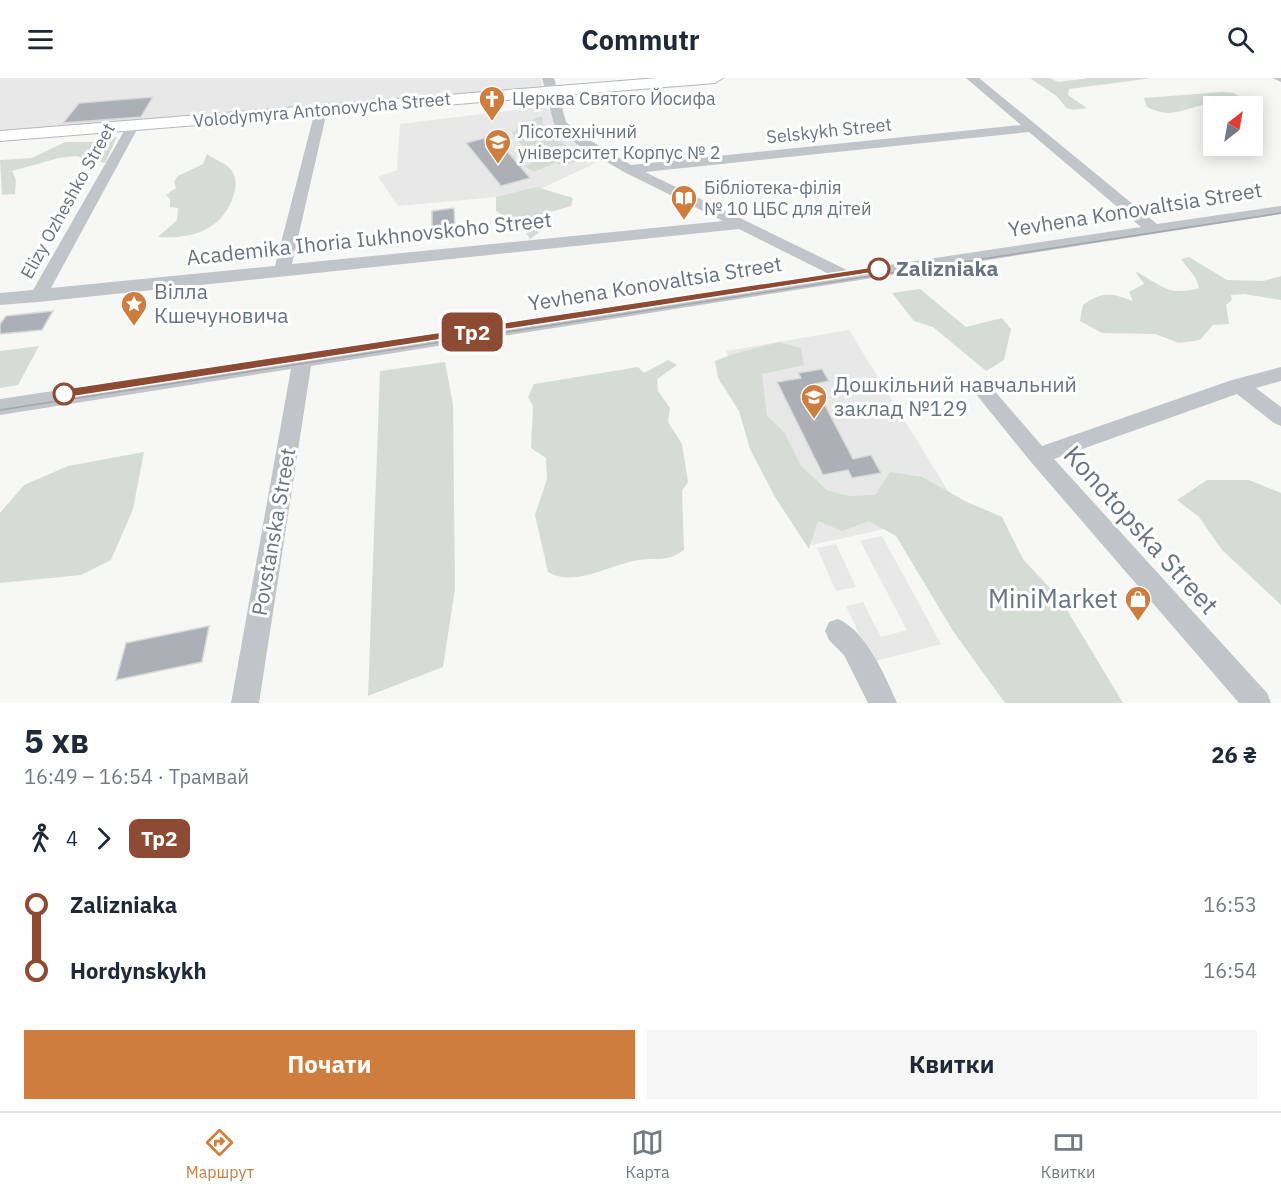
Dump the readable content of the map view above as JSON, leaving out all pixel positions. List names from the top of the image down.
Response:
{
  "streets": {
    "main road": ["Volodymyra Antonovycha Street"],
    "street": [
      "Selskykh Street",
      "Elizy Ozheshko Street",
      "Yevhena Konovaltsia Street",
      "Academika Ihoria Iukhnovskoho Street",
      "Konotopska Street",
      "Povstanska Street"
    ]
  },
  "crossings": [
    ["Volodymyra Antonovycha Street", "Elizy Ozheshko Street"],
    ["Elizy Ozheshko Street", "Academika Ihoria Iukhnovskoho Street"],
    ["Yevhena Konovaltsia Street", "Povstanska Street"]
  ],
  "places": {
    "church": ["Церква Святого Йосифа"],
    "school or university": ["Лісотехнічний університет Корпус № 2", "Дошкільний навчальний заклад №129"],
    "library": ["Бібліотека-філія № 10 ЦБС для дітей"],
    "other": ["Zalizniaka"],
    "place": ["Вілла Кшечуновича"],
    "shop": ["MiniMarket"]
  },
  "lines": ["tram line Тр2"],
  "north": "top right",
  "page": {
    "header": "Commutr",
    "on_map": "Тр2",
    "heading": ["5 хв", "16:49 – 16:54 · Трамвай", "26 ₴"],
    "legs": ["4", "Тр2"],
    "list": [
      {
        "name": "Zalizniaka",
        "value": "16:53"
      },
      {
        "name": "Hordynskykh",
        "value": "16:54"
      }
    ],
    "buttons": ["Почати", "Квитки"],
    "tabs": ["Маршрут", "Карта", "Квитки"]
  }
}
